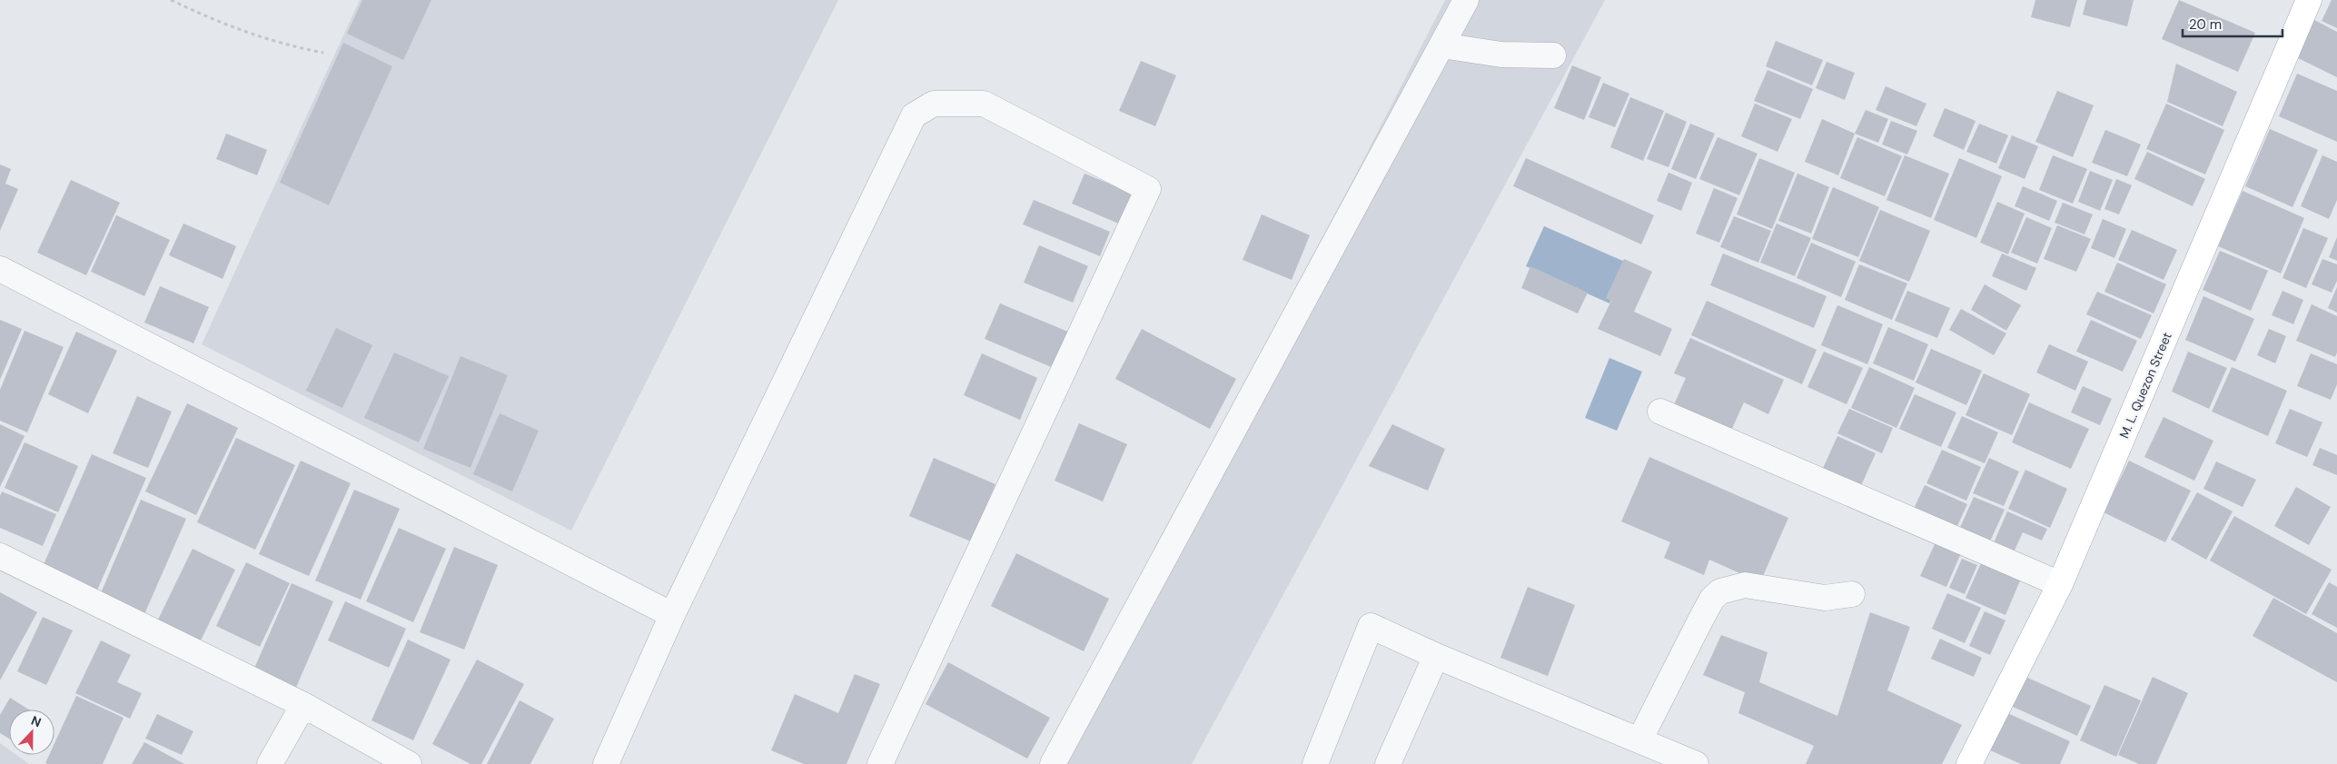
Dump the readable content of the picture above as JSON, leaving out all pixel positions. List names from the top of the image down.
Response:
{
  "streets": {
    "main road": ["M. L. Quezon Street"]
  },
  "scale_bar": "20 m",
  "north": "top"
}
